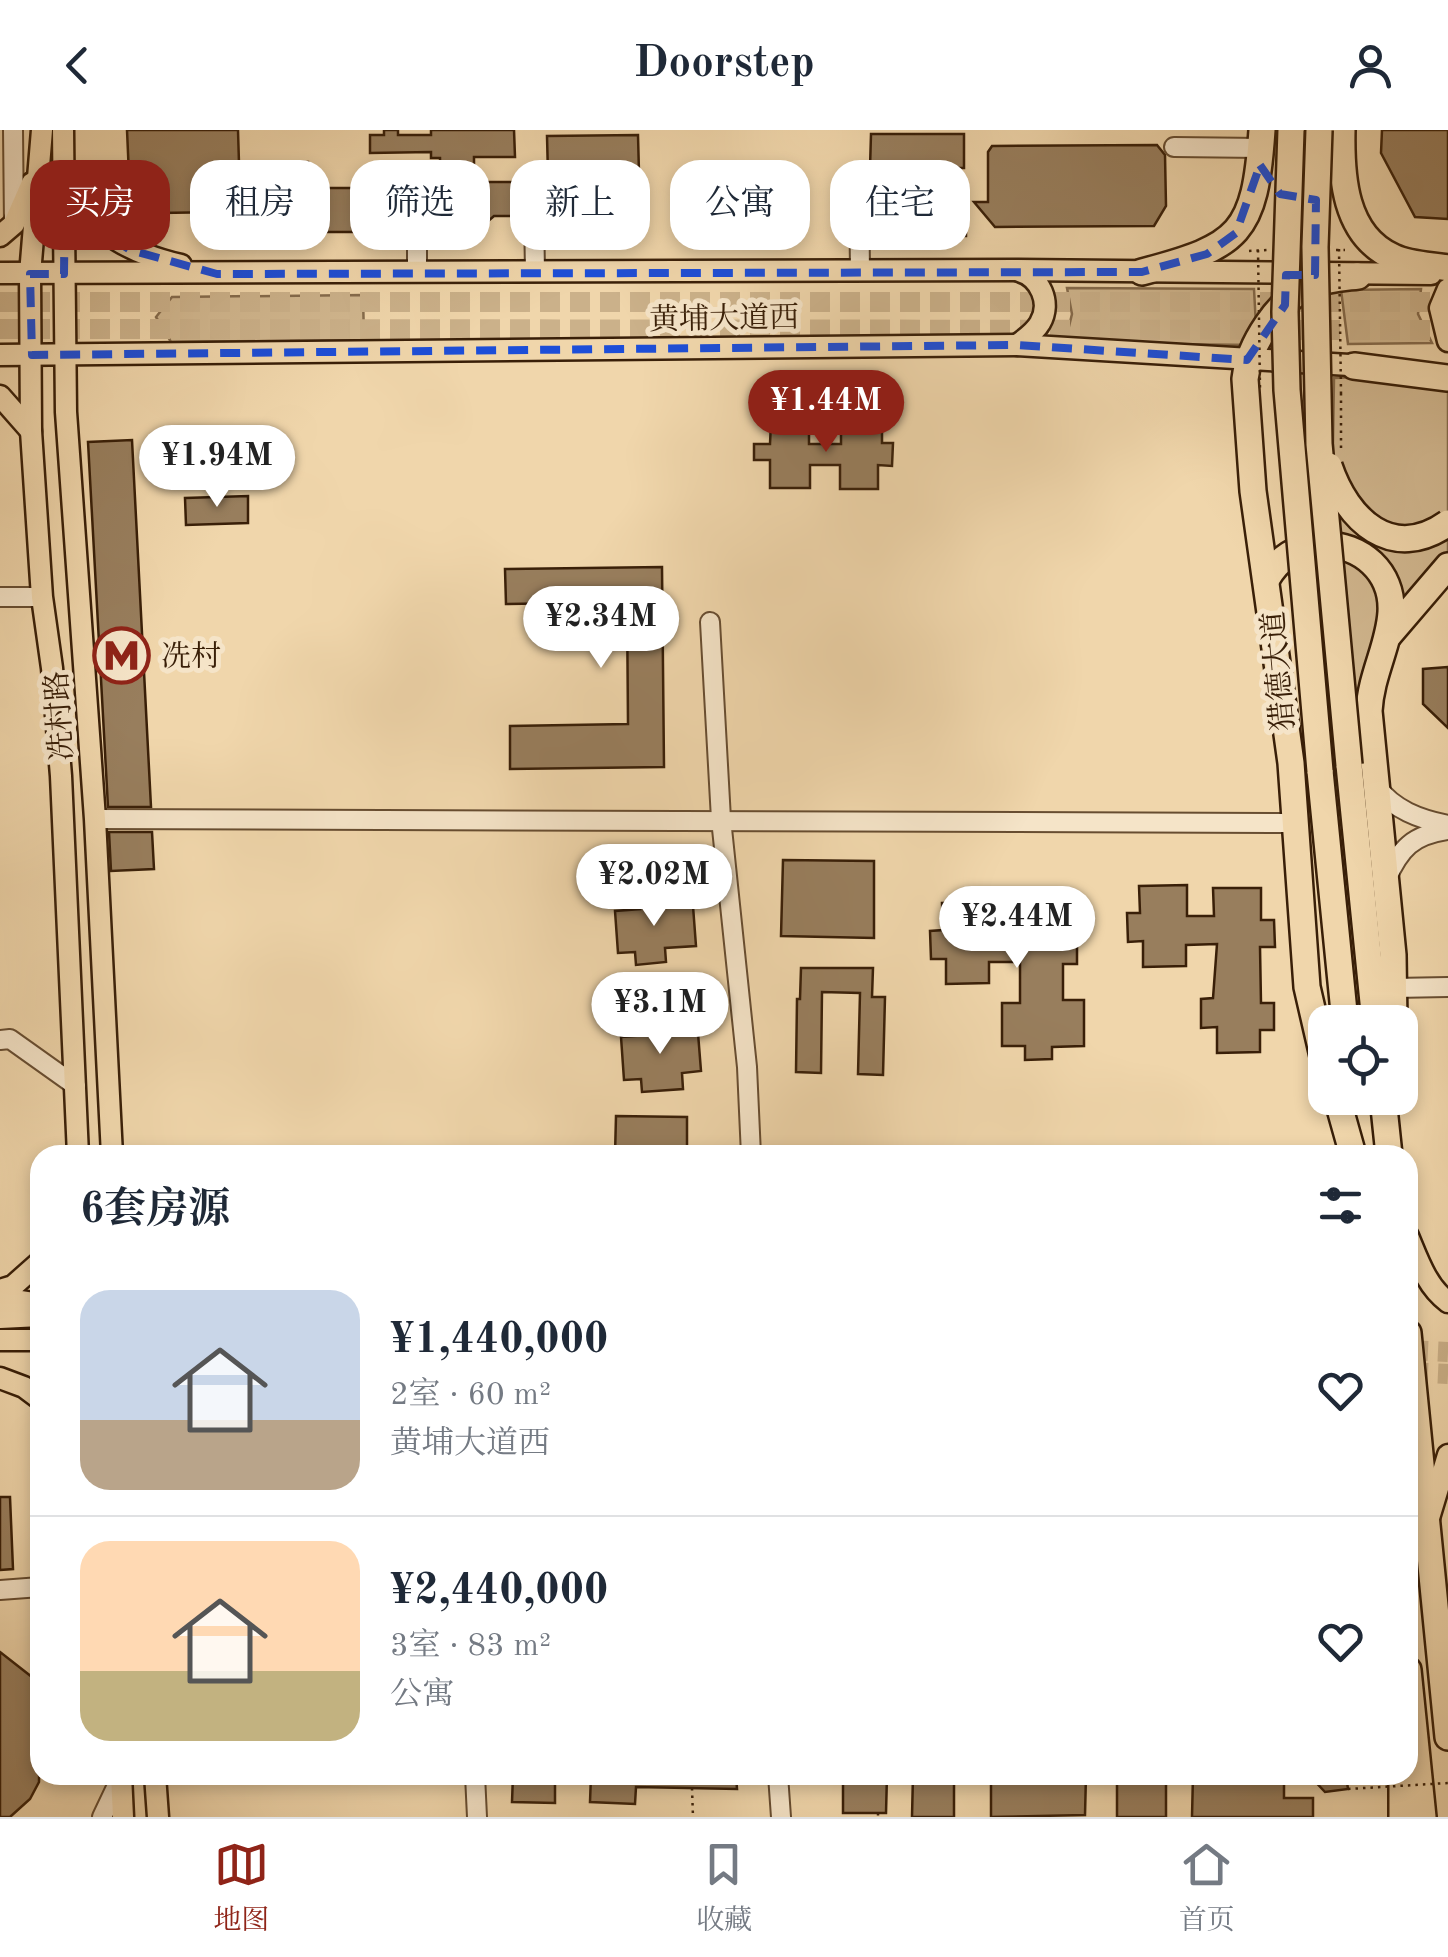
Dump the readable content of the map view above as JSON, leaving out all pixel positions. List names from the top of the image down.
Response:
{
  "streets": {
    "highway": ["猎德大道"],
    "main road": ["黄埔大道西", "冼村路"]
  },
  "crossings": [
    ["黄埔大道西", "冼村路"]
  ],
  "places": {
    "metro station": ["冼村"]
  },
  "page": {
    "header": "Doorstep",
    "chip": [
      "买房",
      "租房",
      "筛选",
      "新上",
      "公寓",
      "住宅"
    ],
    "price": [
      "¥1.44M",
      "¥1.94M",
      "¥2.34M",
      "¥2.02M",
      "¥2.44M",
      "¥3.1M"
    ],
    "heading": "6套房源",
    "list": [
      {
        "name": "¥1,440,000",
        "note": "2室 · 60 m² · 黄埔大道西"
      },
      {
        "name": "¥2,440,000",
        "note": "3室 · 83 m² · 公寓"
      }
    ],
    "tabs": ["地图", "收藏", "首页"]
  }
}
